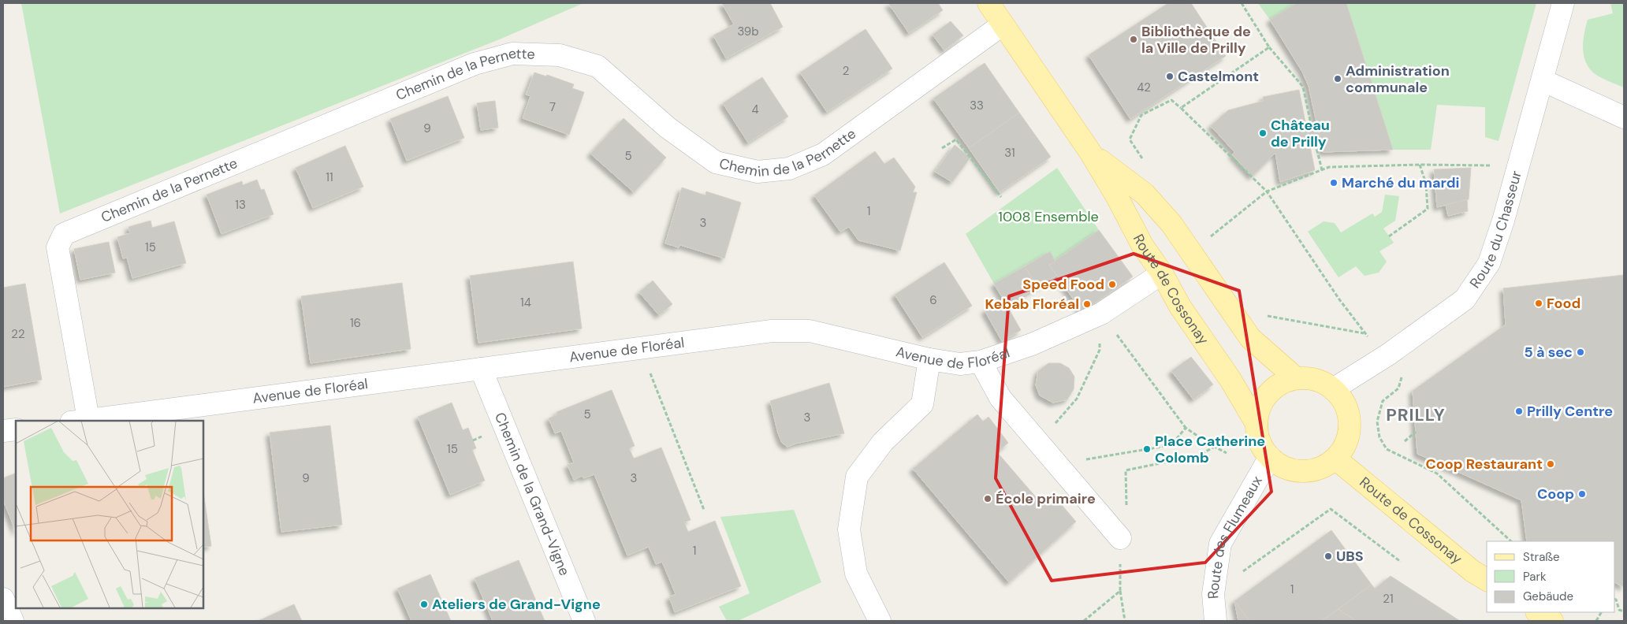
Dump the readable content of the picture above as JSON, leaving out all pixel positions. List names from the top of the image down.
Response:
{
  "streets": {
    "main road": ["Route de Cossonay"],
    "street": [
      "Chemin de la Pernette",
      "Route du Chasseur",
      "Avenue de Floréal",
      "Chemin de la Grand-Vigne",
      "Route des Flumeaux"
    ]
  },
  "crossings": [
    ["Chemin de la Pernette", "Route de Cossonay"],
    ["Chemin de la Pernette", "Avenue de Floréal"],
    ["Route du Chasseur", "Route de Cossonay"],
    ["Route du Chasseur", "Route des Flumeaux"],
    ["Route de Cossonay", "Avenue de Floréal"],
    ["Route de Cossonay", "Route des Flumeaux"],
    ["Avenue de Floréal", "Chemin de la Grand-Vigne"]
  ],
  "districts": ["PRILLY"],
  "parks": ["1008 Ensemble"],
  "places": [
    "Bibliothèque de la Ville de Prilly",
    "Castelmont",
    "Administration communale",
    "Château de Prilly",
    "Marché du mardi",
    "Speed Food",
    "Food",
    "Kebab Floréal",
    "5 à sec",
    "Prilly Centre",
    "Place Catherine Colomb",
    "Coop Restaurant",
    "Coop",
    "École primaire",
    "UBS",
    "Ateliers de Grand-Vigne"
  ],
  "house_numbers": [
    "39b",
    "2",
    "42",
    "33",
    "7",
    "4",
    "9",
    "31",
    "5",
    "11",
    "13",
    "1",
    "3",
    "15",
    "6",
    "14",
    "16",
    "22",
    "5",
    "3",
    "15",
    "9",
    "3",
    "1",
    "1",
    "21"
  ],
  "legend": ["Straße", "Park", "Gebäude"]
}
